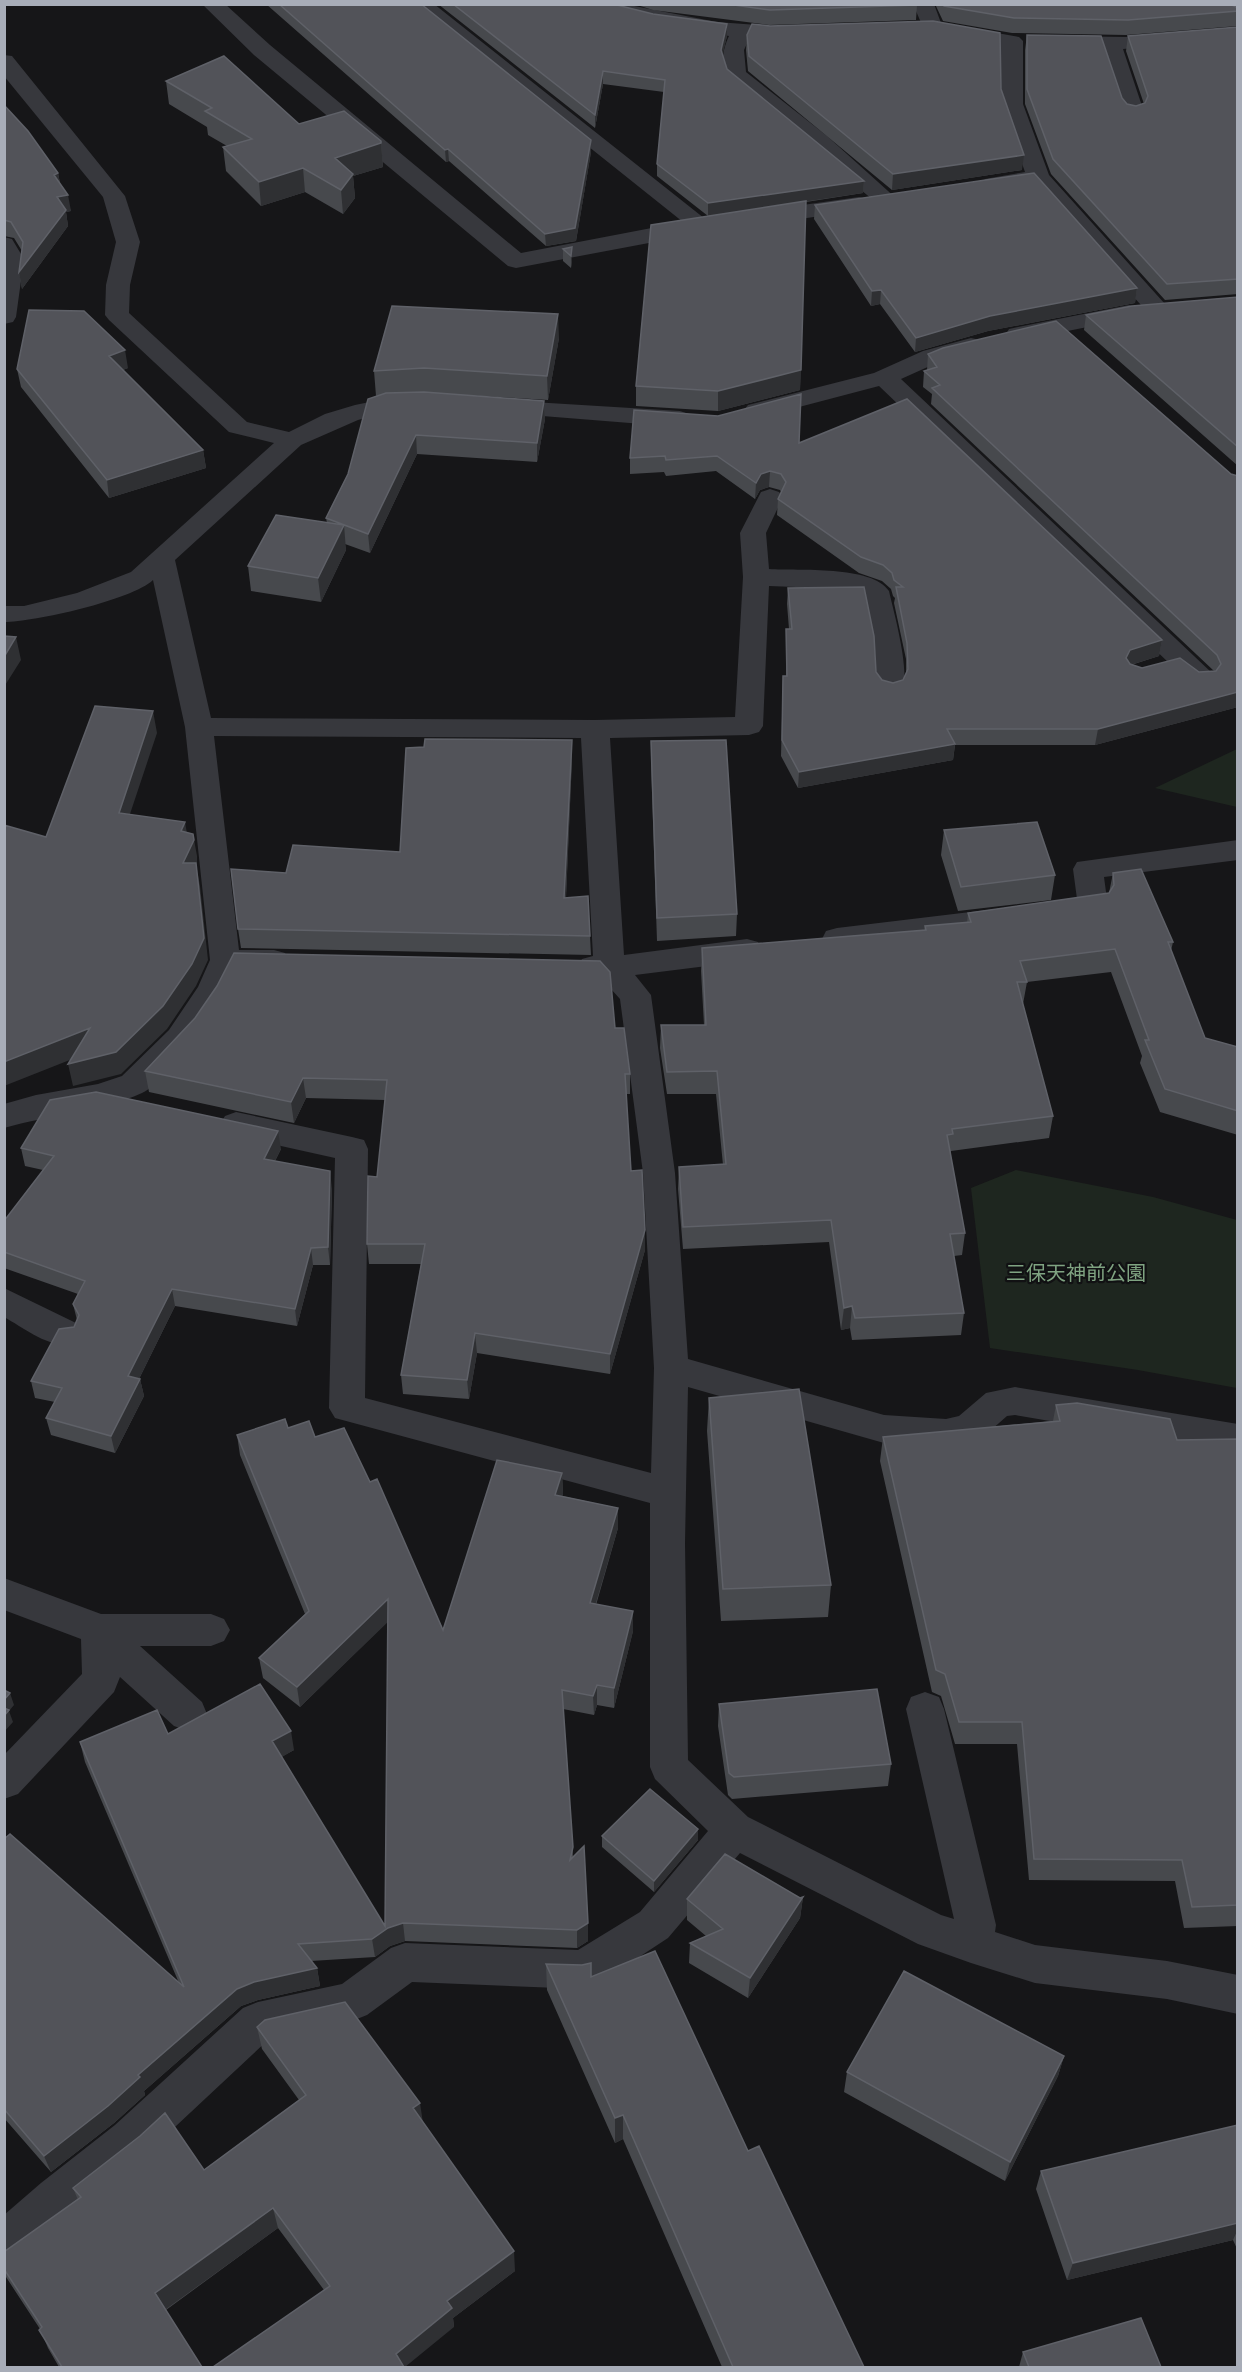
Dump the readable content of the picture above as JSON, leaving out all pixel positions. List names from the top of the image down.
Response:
{
  "parks": ["三保天神前公園"]
}
